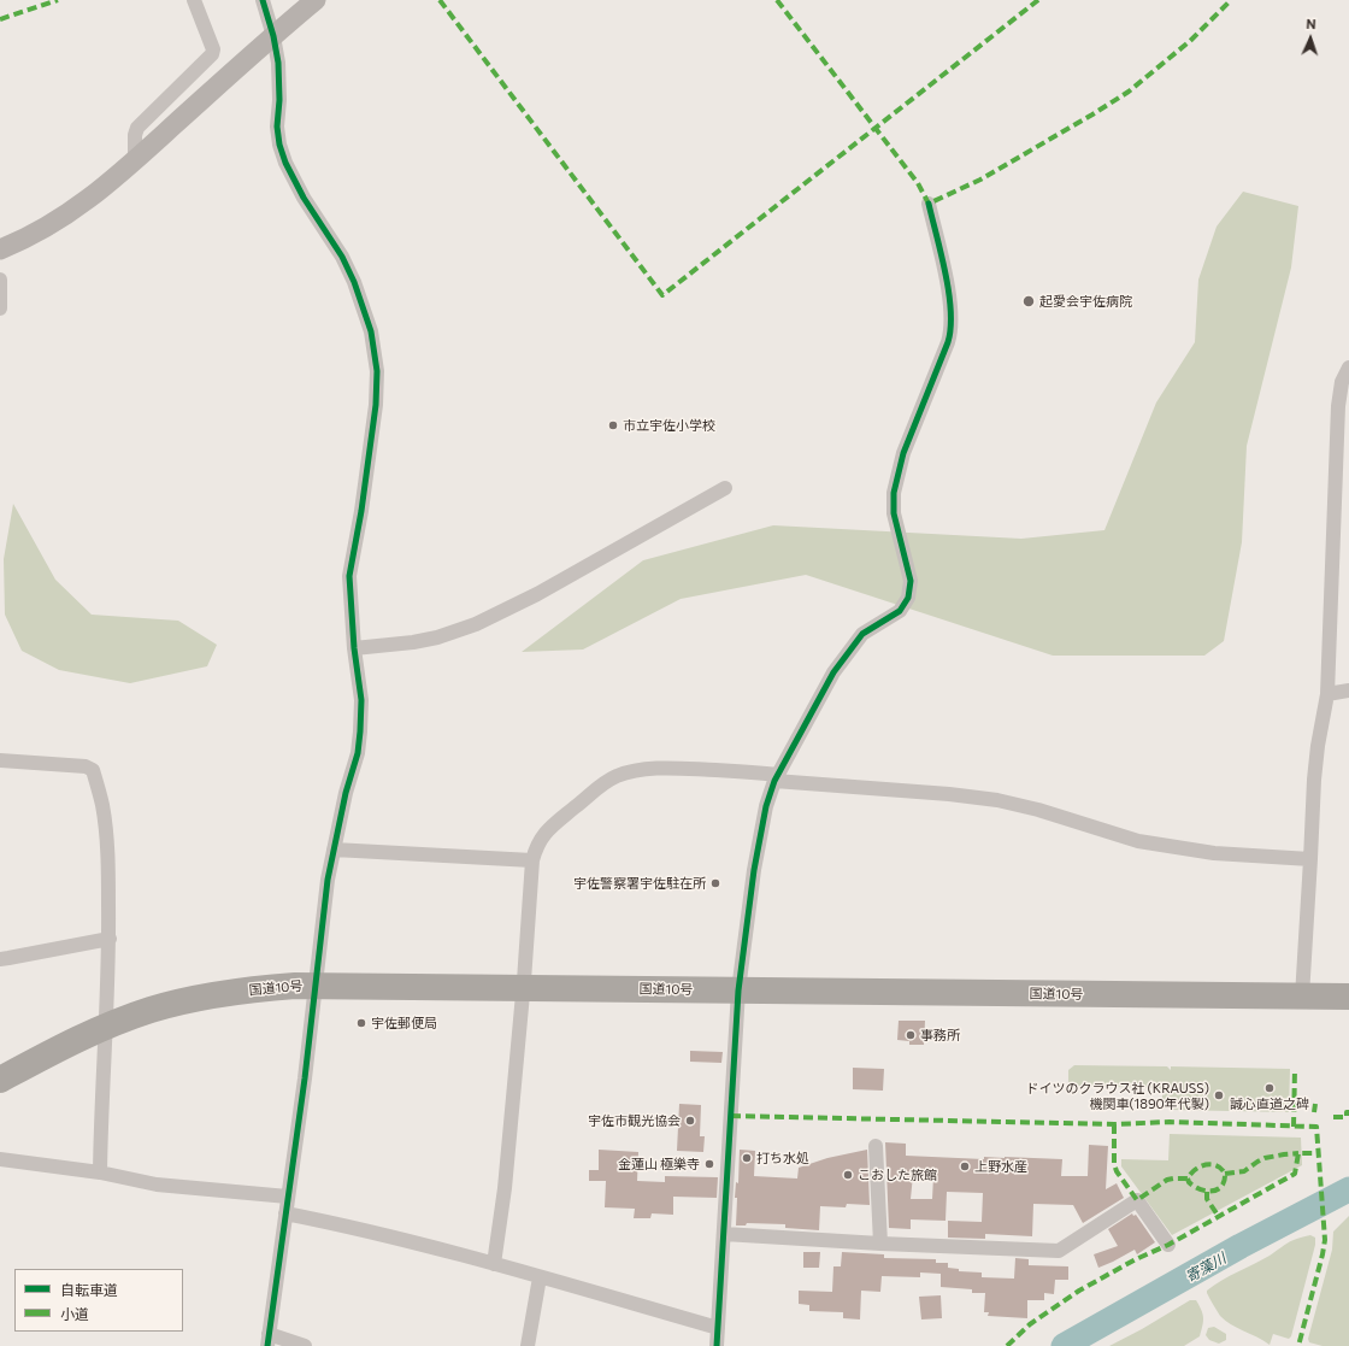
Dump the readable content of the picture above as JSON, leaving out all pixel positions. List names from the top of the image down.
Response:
{
  "streets": {
    "highway": ["国道10号"]
  },
  "water": ["寄藻川"],
  "places": [
    "起愛会宇佐病院",
    "市立宇佐小学校",
    "宇佐警察署宇佐駐在所",
    "宇佐郵便局",
    "事務所",
    "誠心直道之碑",
    "ドイツのクラウス社 (KRAUSS) 機関車(1890年代製)",
    "宇佐市観光協会",
    "打ち水処",
    "金蓮山 極樂寺",
    "上野水産",
    "こおした旅館"
  ],
  "legend": ["自転車道", "小道"],
  "north": "top"
}
